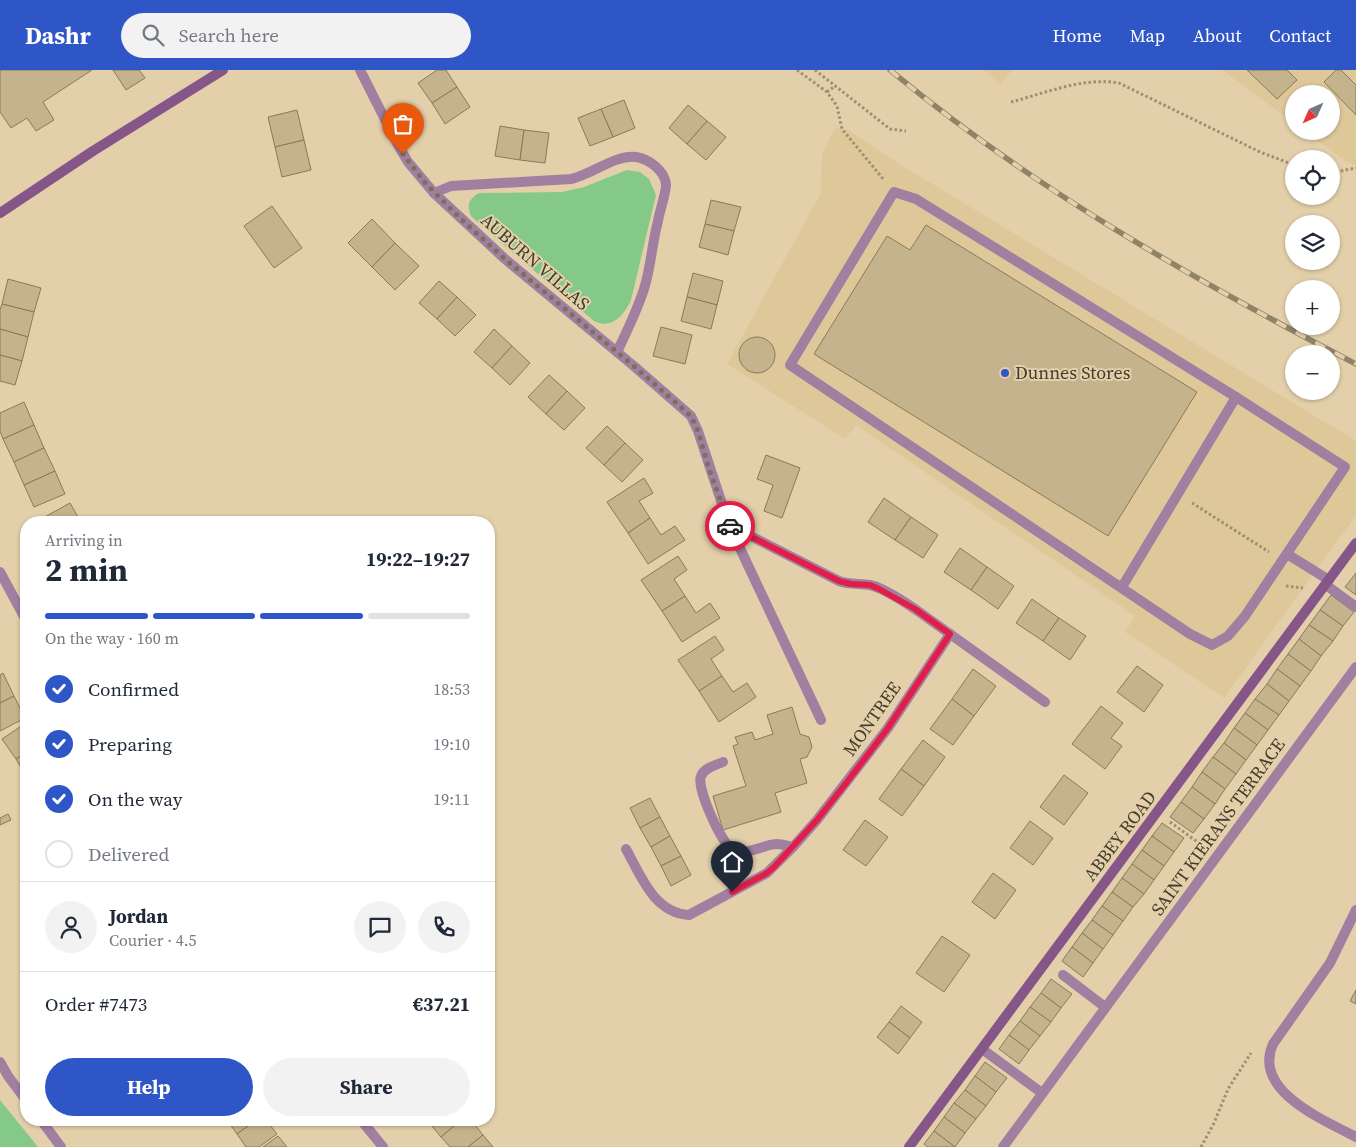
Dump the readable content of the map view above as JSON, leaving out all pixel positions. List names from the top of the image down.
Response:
{
  "streets": {
    "street": [
      "AUBURN VILLAS",
      "MONTREE",
      "SAINT KIERANS TERRACE",
      "ABBEY ROAD"
    ]
  },
  "places": ["Dunnes Stores"],
  "north": "bottom left",
  "page": {
    "header": "Dashr",
    "search": "Search here",
    "nav": [
      "Home",
      "Map",
      "About",
      "Contact"
    ],
    "map_buttons": ["+", "−"],
    "heading": ["2 min", "Arriving in", "19:22–19:27"],
    "panel": [
      "Jordan",
      "Courier · 4.5",
      "Order #7473",
      "€37.21"
    ],
    "bar": "On the way · 160 m",
    "list": [
      ["Confirmed", "18:53"],
      ["Preparing", "19:10"],
      ["On the way", "19:11"],
      "Delivered"
    ],
    "buttons": ["Help", "Share"]
  }
}
